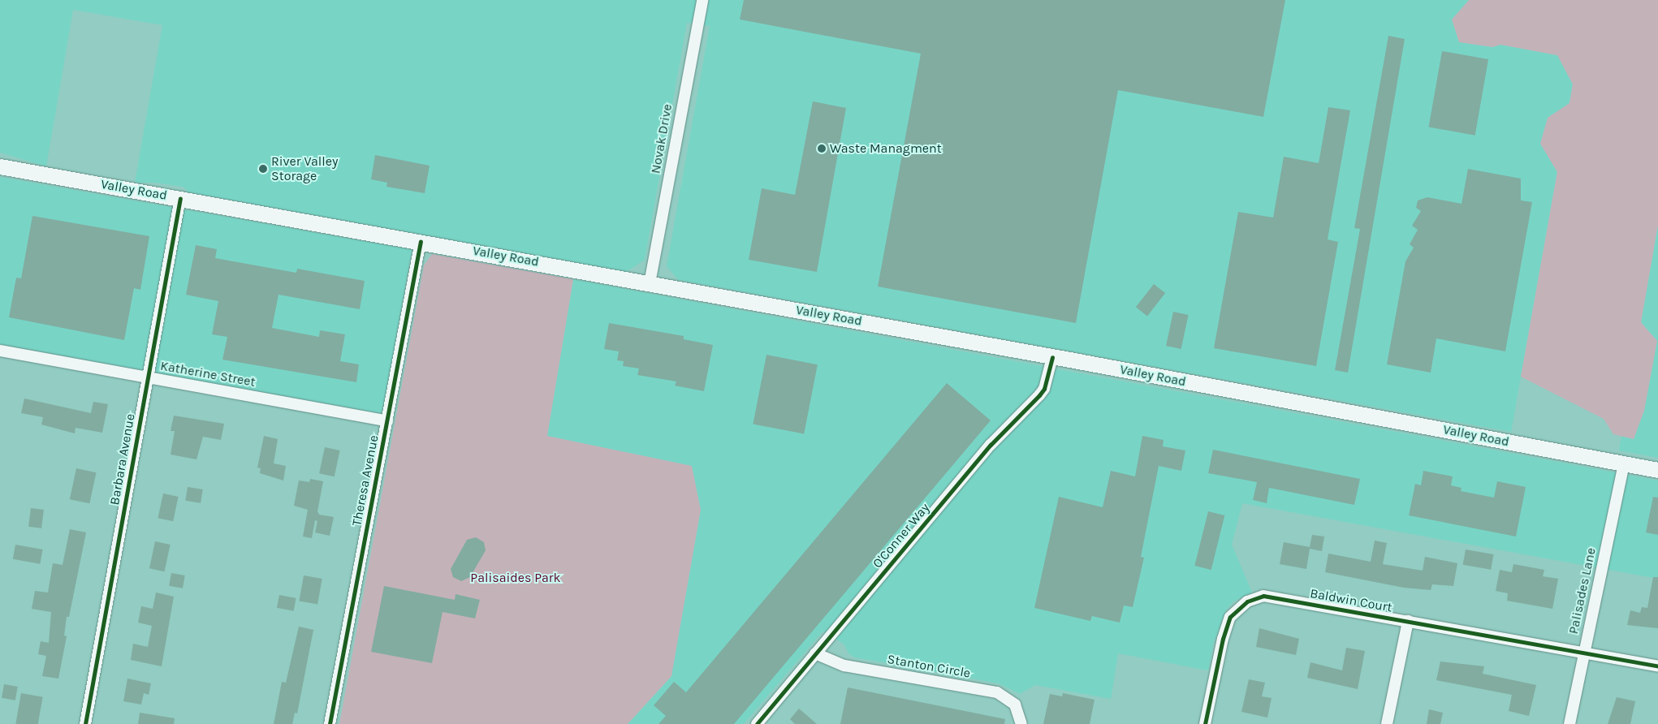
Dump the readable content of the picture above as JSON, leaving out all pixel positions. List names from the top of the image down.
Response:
{
  "streets": {
    "main road": ["Valley Road"],
    "street": [
      "Novak Drive",
      "Katherine Street",
      "Barbara Avenue",
      "Theresa Avenue",
      "O'Conner Way",
      "Palisades Lane",
      "Baldwin Court",
      "Stanton Circle"
    ]
  },
  "crossings": [
    ["Novak Drive", "Valley Road"],
    ["Valley Road", "Barbara Avenue"],
    ["Valley Road", "Theresa Avenue"],
    ["Valley Road", "O'Conner Way"],
    ["Valley Road", "Palisades Lane"],
    ["Katherine Street", "Barbara Avenue"],
    ["Katherine Street", "Theresa Avenue"],
    ["O'Conner Way", "Stanton Circle"],
    ["Palisades Lane", "Baldwin Court"]
  ],
  "parks": ["Palisaides Park"],
  "places": ["Waste Managment", "River Valley Storage"]
}
